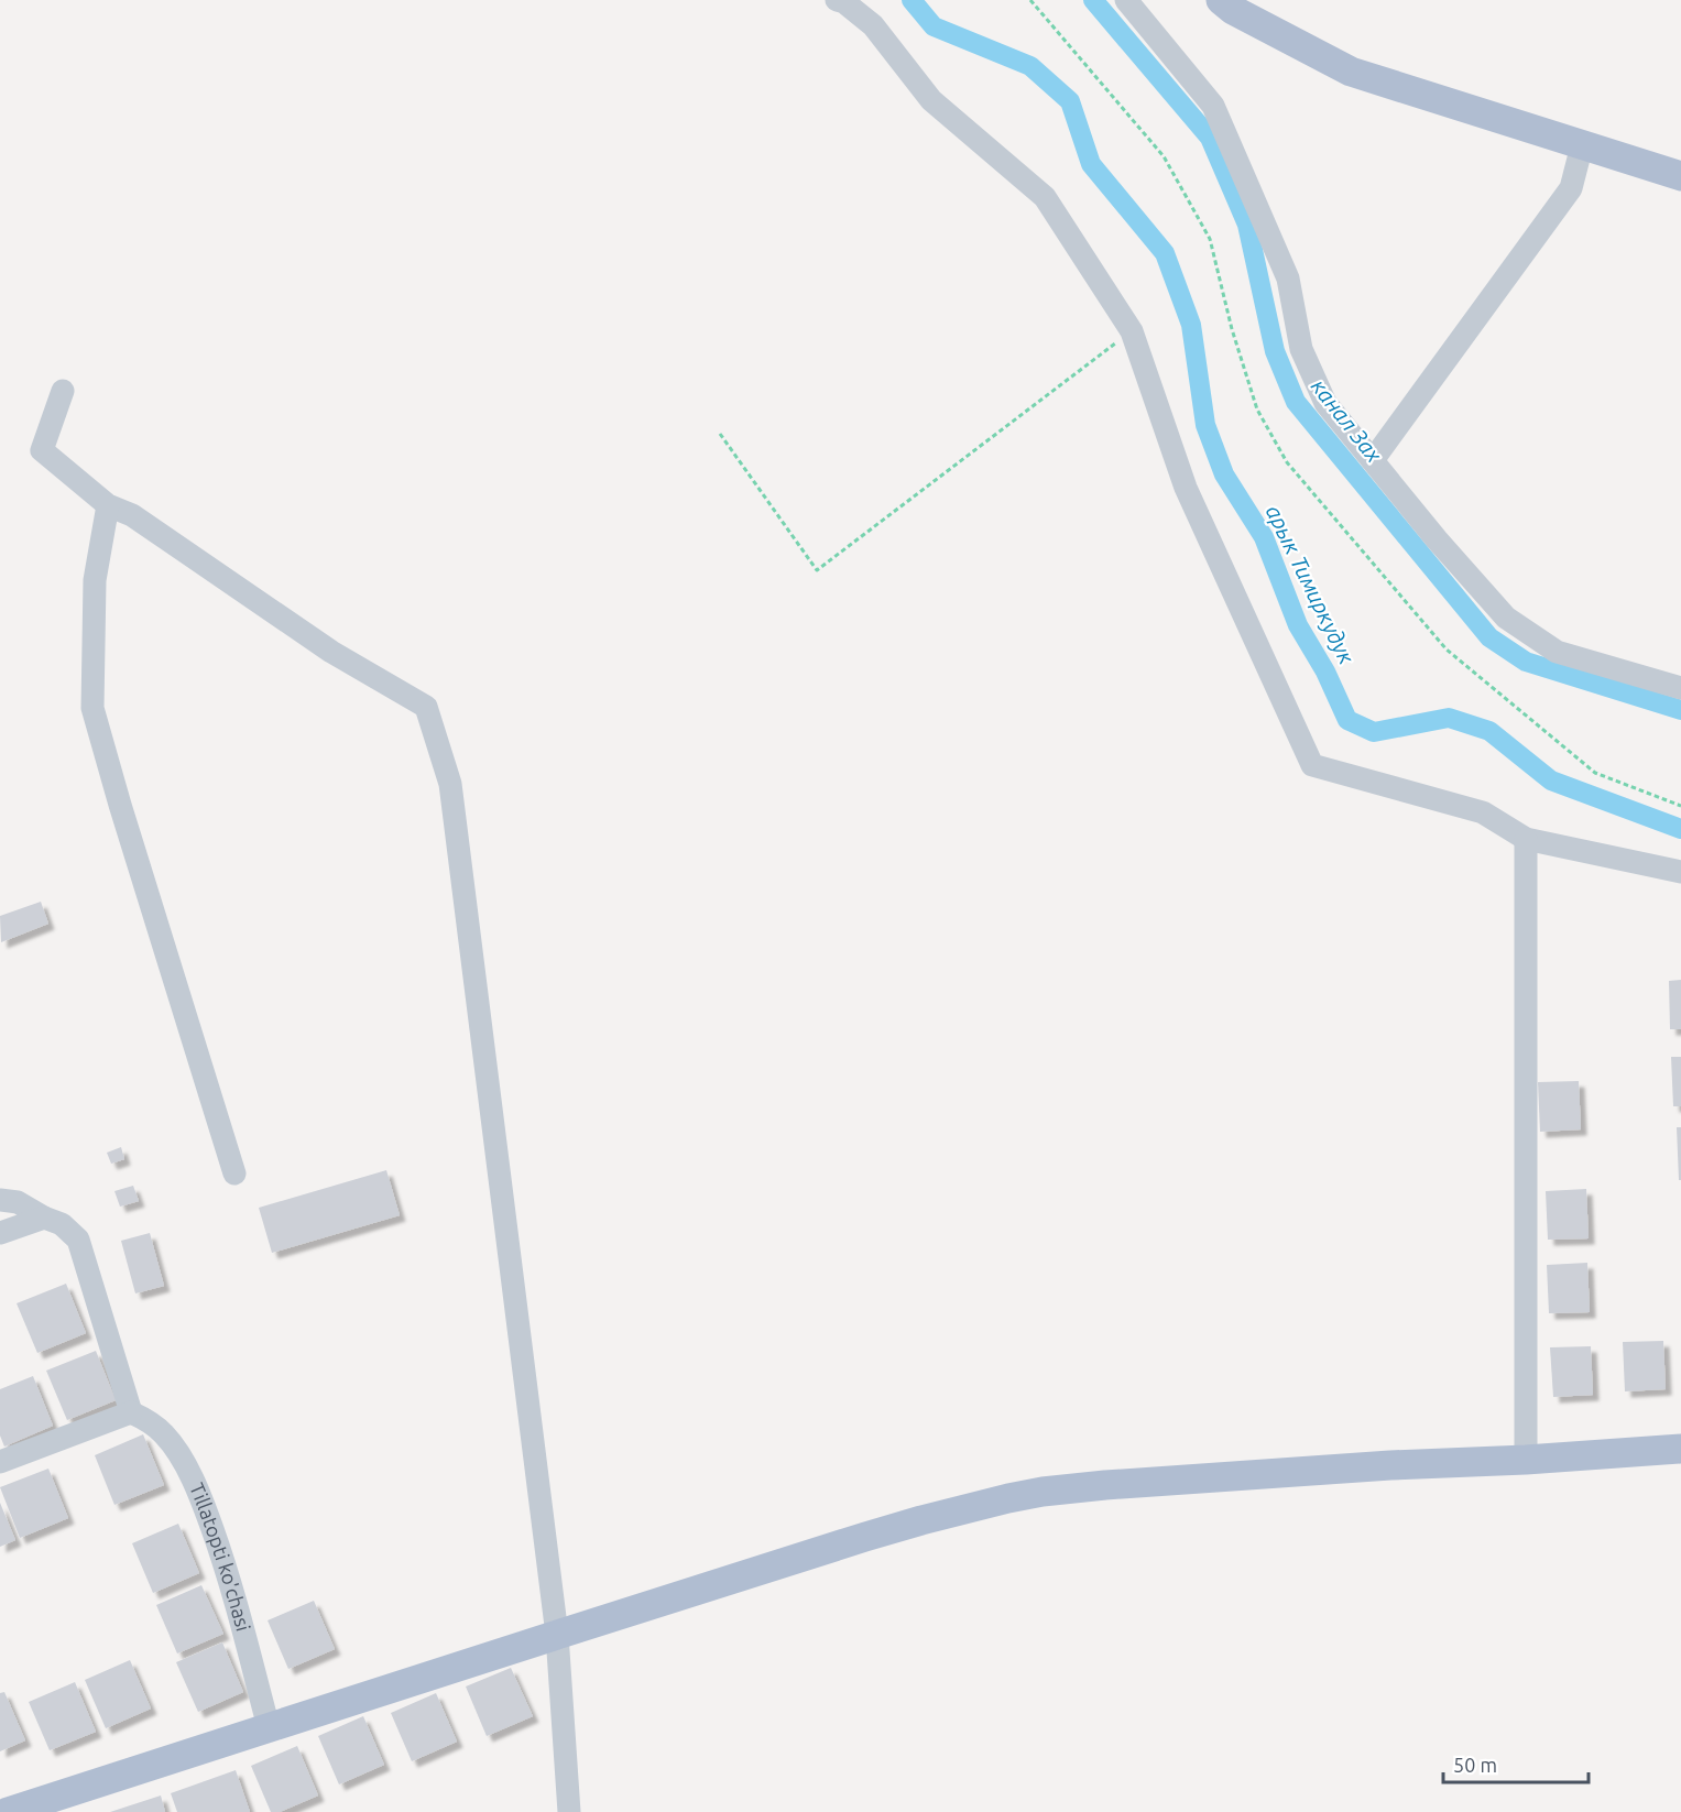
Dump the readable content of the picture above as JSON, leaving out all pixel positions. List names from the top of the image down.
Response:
{
  "streets": {
    "street": ["Tillatopti ko'chasi"]
  },
  "water": ["канал Зах", "арык Тимиркудук"],
  "scale_bar": "50 m"
}
